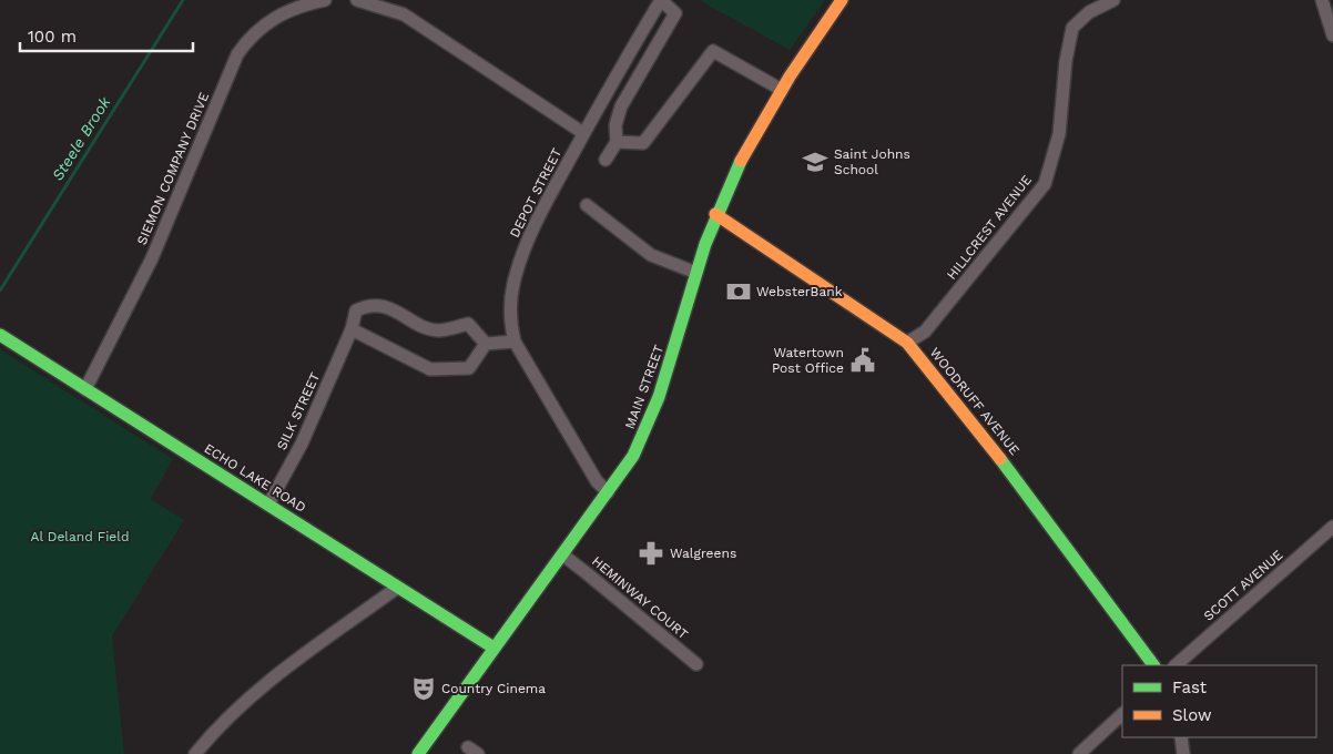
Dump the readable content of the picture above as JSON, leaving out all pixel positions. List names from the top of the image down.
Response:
{
  "streets": {
    "main road": ["MAIN STREET", "WOODRUFF AVENUE", "ECHO LAKE ROAD"],
    "street": [
      "SIEMON COMPANY DRIVE",
      "DEPOT STREET",
      "HILLCREST AVENUE",
      "SILK STREET",
      "SCOTT AVENUE",
      "HEMINWAY COURT"
    ]
  },
  "crossings": [
    ["SIEMON COMPANY DRIVE", "ECHO LAKE ROAD"],
    ["DEPOT STREET", "MAIN STREET"],
    ["HILLCREST AVENUE", "WOODRUFF AVENUE"],
    ["MAIN STREET", "WOODRUFF AVENUE"],
    ["MAIN STREET", "ECHO LAKE ROAD"],
    ["MAIN STREET", "HEMINWAY COURT"],
    ["SILK STREET", "ECHO LAKE ROAD"]
  ],
  "water": ["Steele Brook"],
  "parks": ["Al Deland Field"],
  "places": {
    "school or university": ["Saint Johns School"],
    "bank": ["WebsterBank"],
    "public building": ["Watertown Post Office"],
    "pharmacy": ["Walgreens"],
    "theatre": ["Country Cinema"]
  },
  "legend": ["Fast", "Slow"],
  "scale_bar": "100 m"
}
